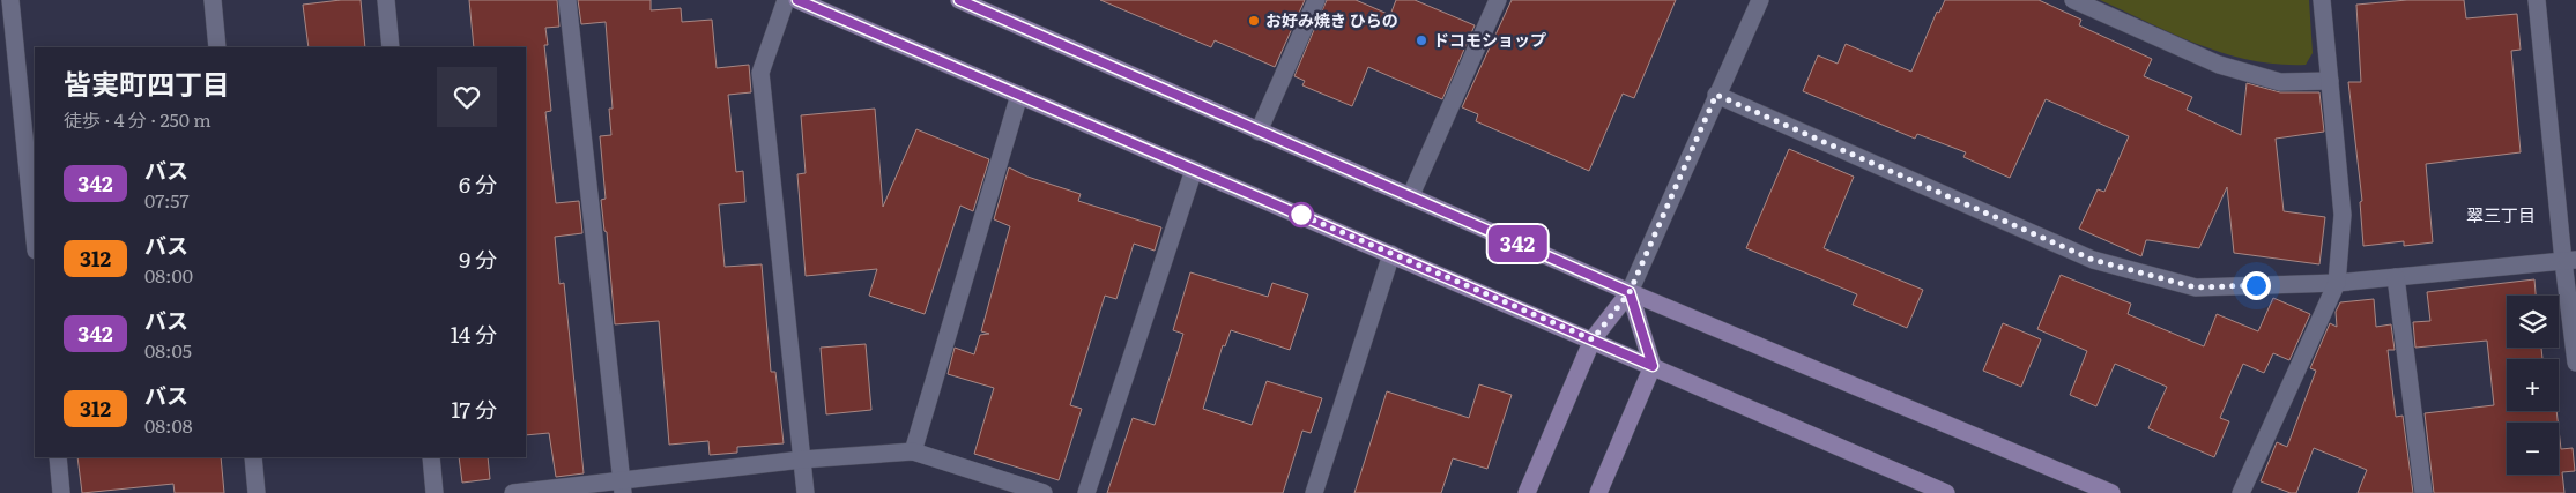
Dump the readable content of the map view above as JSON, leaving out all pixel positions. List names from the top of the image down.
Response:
{
  "districts": ["翠三丁目"],
  "places": ["お好み焼き ひらの", "ドコモショップ"],
  "lines": ["bus line 342"],
  "page": {
    "on_map": "342",
    "heading": ["皆実町四丁目", "徒歩 · 4 分 · 250 m"],
    "list": [
      {
        "mark": "342",
        "name": "バス",
        "note": "07:57",
        "value": "6 分"
      },
      {
        "mark": "312",
        "name": "バス",
        "note": "08:00",
        "value": "9 分"
      },
      {
        "mark": "342",
        "name": "バス",
        "note": "08:05",
        "value": "14 分"
      },
      {
        "mark": "312",
        "name": "バス",
        "note": "08:08",
        "value": "17 分"
      }
    ],
    "map_buttons": ["+", "−"]
  }
}
